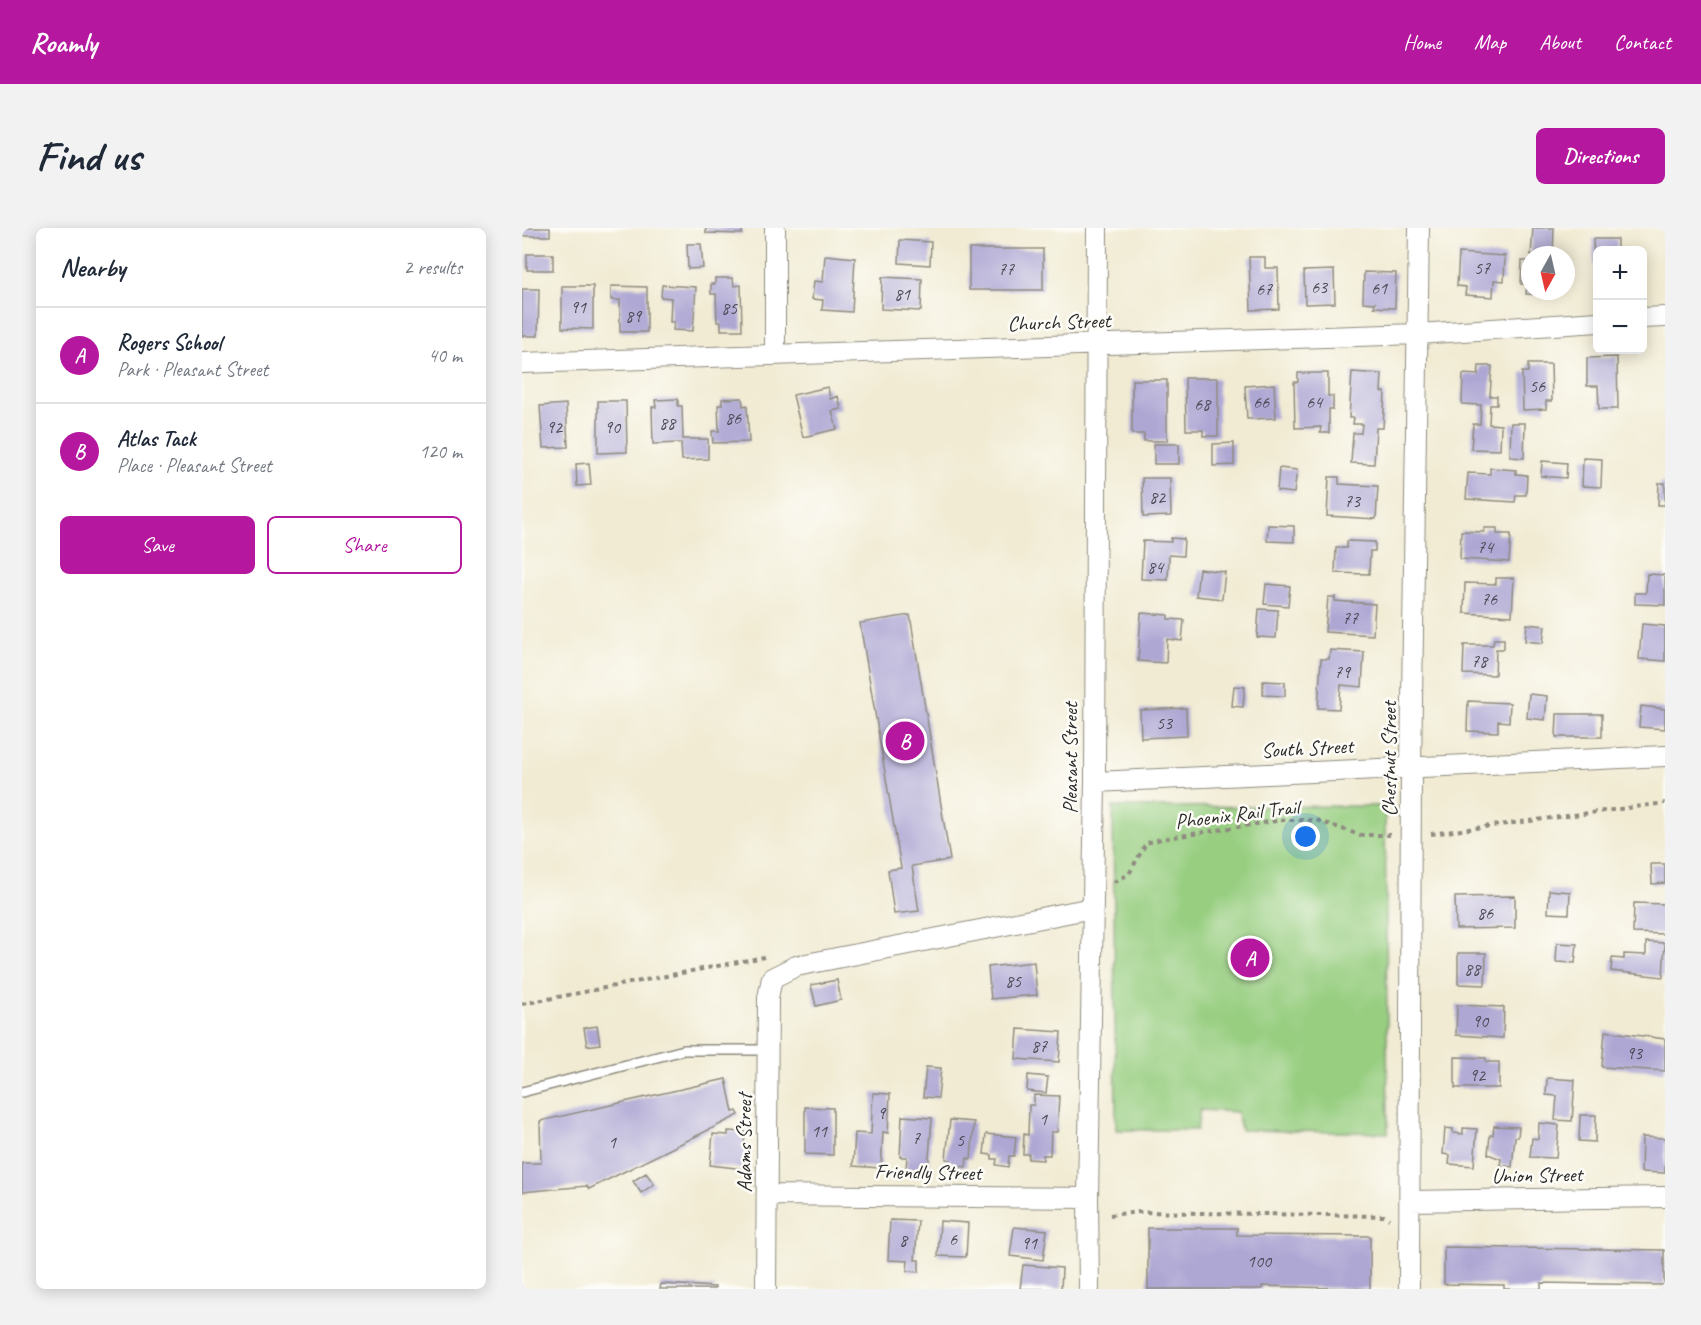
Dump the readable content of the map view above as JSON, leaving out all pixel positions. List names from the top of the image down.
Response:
{
  "streets": {
    "street": [
      "Church Street",
      "South Street",
      "Pleasant Street",
      "Chestnut Street",
      "Adams Street",
      "Friendly Street",
      "Union Street"
    ],
    "path": ["Phoenix Rail Trail"]
  },
  "crossings": [
    ["Church Street", "Pleasant Street"],
    ["Church Street", "Chestnut Street"],
    ["South Street", "Pleasant Street"],
    ["South Street", "Chestnut Street"],
    ["Pleasant Street", "Adams Street"],
    ["Pleasant Street", "Friendly Street"],
    ["Chestnut Street", "Phoenix Rail Trail"],
    ["Chestnut Street", "Union Street"],
    ["Adams Street", "Friendly Street"]
  ],
  "house_numbers": [
    "57",
    "77",
    "63",
    "61",
    "67",
    "81",
    "91",
    "85",
    "89",
    "56",
    "66",
    "64",
    "68",
    "86",
    "88",
    "92",
    "90",
    "82",
    "73",
    "74",
    "84",
    "76",
    "77",
    "78",
    "79",
    "53",
    "86",
    "88",
    "85",
    "90",
    "87",
    "93",
    "92",
    "9",
    "1",
    "11",
    "7",
    "5",
    "1",
    "6",
    "8",
    "91",
    "100"
  ],
  "north": "bottom",
  "page": {
    "header": "Roamly",
    "nav": [
      "Home",
      "Map",
      "About",
      "Contact"
    ],
    "buttons": [
      "Directions",
      ["Save", "Share"]
    ],
    "title": "Find us",
    "heading": ["Nearby", "2 results"],
    "map_buttons": ["+", "−"],
    "list": [
      {
        "mark": "A",
        "name": "Rogers School",
        "note": "Park · Pleasant Street",
        "value": "40 m"
      },
      {
        "mark": "B",
        "name": "Atlas Tack",
        "note": "Place · Pleasant Street",
        "value": "120 m"
      }
    ],
    "pins": ["B", "A"]
  }
}
